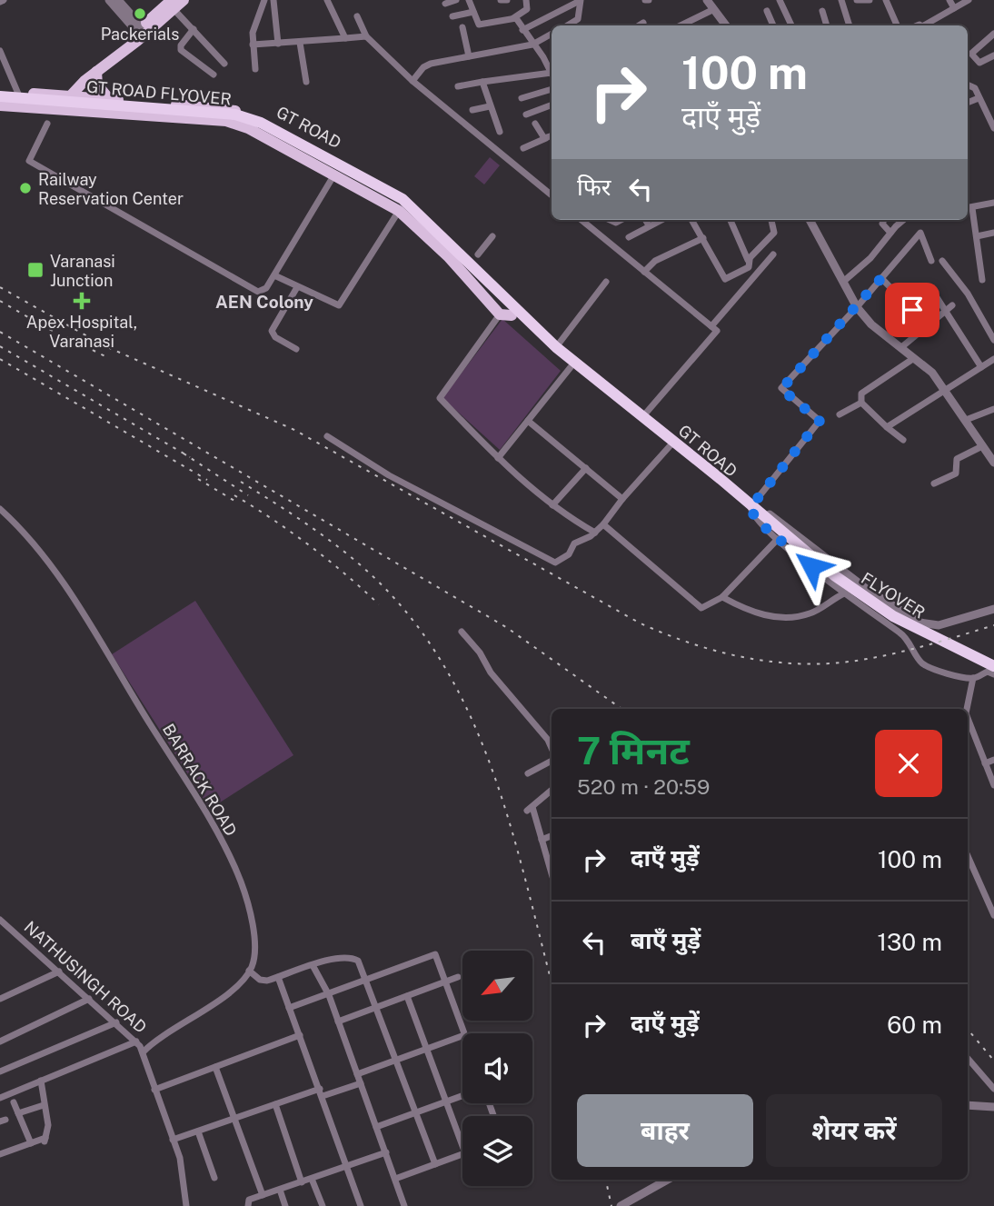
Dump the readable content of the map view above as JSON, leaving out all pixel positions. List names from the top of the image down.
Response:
{
  "streets": {
    "highway": ["GT ROAD FLYOVER", "GT ROAD", "FLYOVER"],
    "street": ["BARRACK ROAD", "NATHUSINGH ROAD"]
  },
  "crossings": [
    ["GT ROAD FLYOVER", "GT ROAD"],
    ["GT ROAD", "FLYOVER"]
  ],
  "districts": ["AEN Colony"],
  "places": {
    "other": ["Packerials", "Railway Reservation Center"],
    "transit": ["Varanasi Junction"],
    "health": ["Apex Hospital, Varanasi"]
  },
  "north": "bottom left",
  "page": {
    "turn": ["100 m", "दाएँ मुड़ें"],
    "then": "फिर",
    "heading": ["7 मिनट", "520 m · 20:59"],
    "list": [
      {
        "name": "दाएँ मुड़ें",
        "value": "100 m"
      },
      {
        "name": "बाएँ मुड़ें",
        "value": "130 m"
      },
      {
        "name": "दाएँ मुड़ें",
        "value": "60 m"
      }
    ],
    "buttons": ["बाहर", "शेयर करें"]
  }
}
